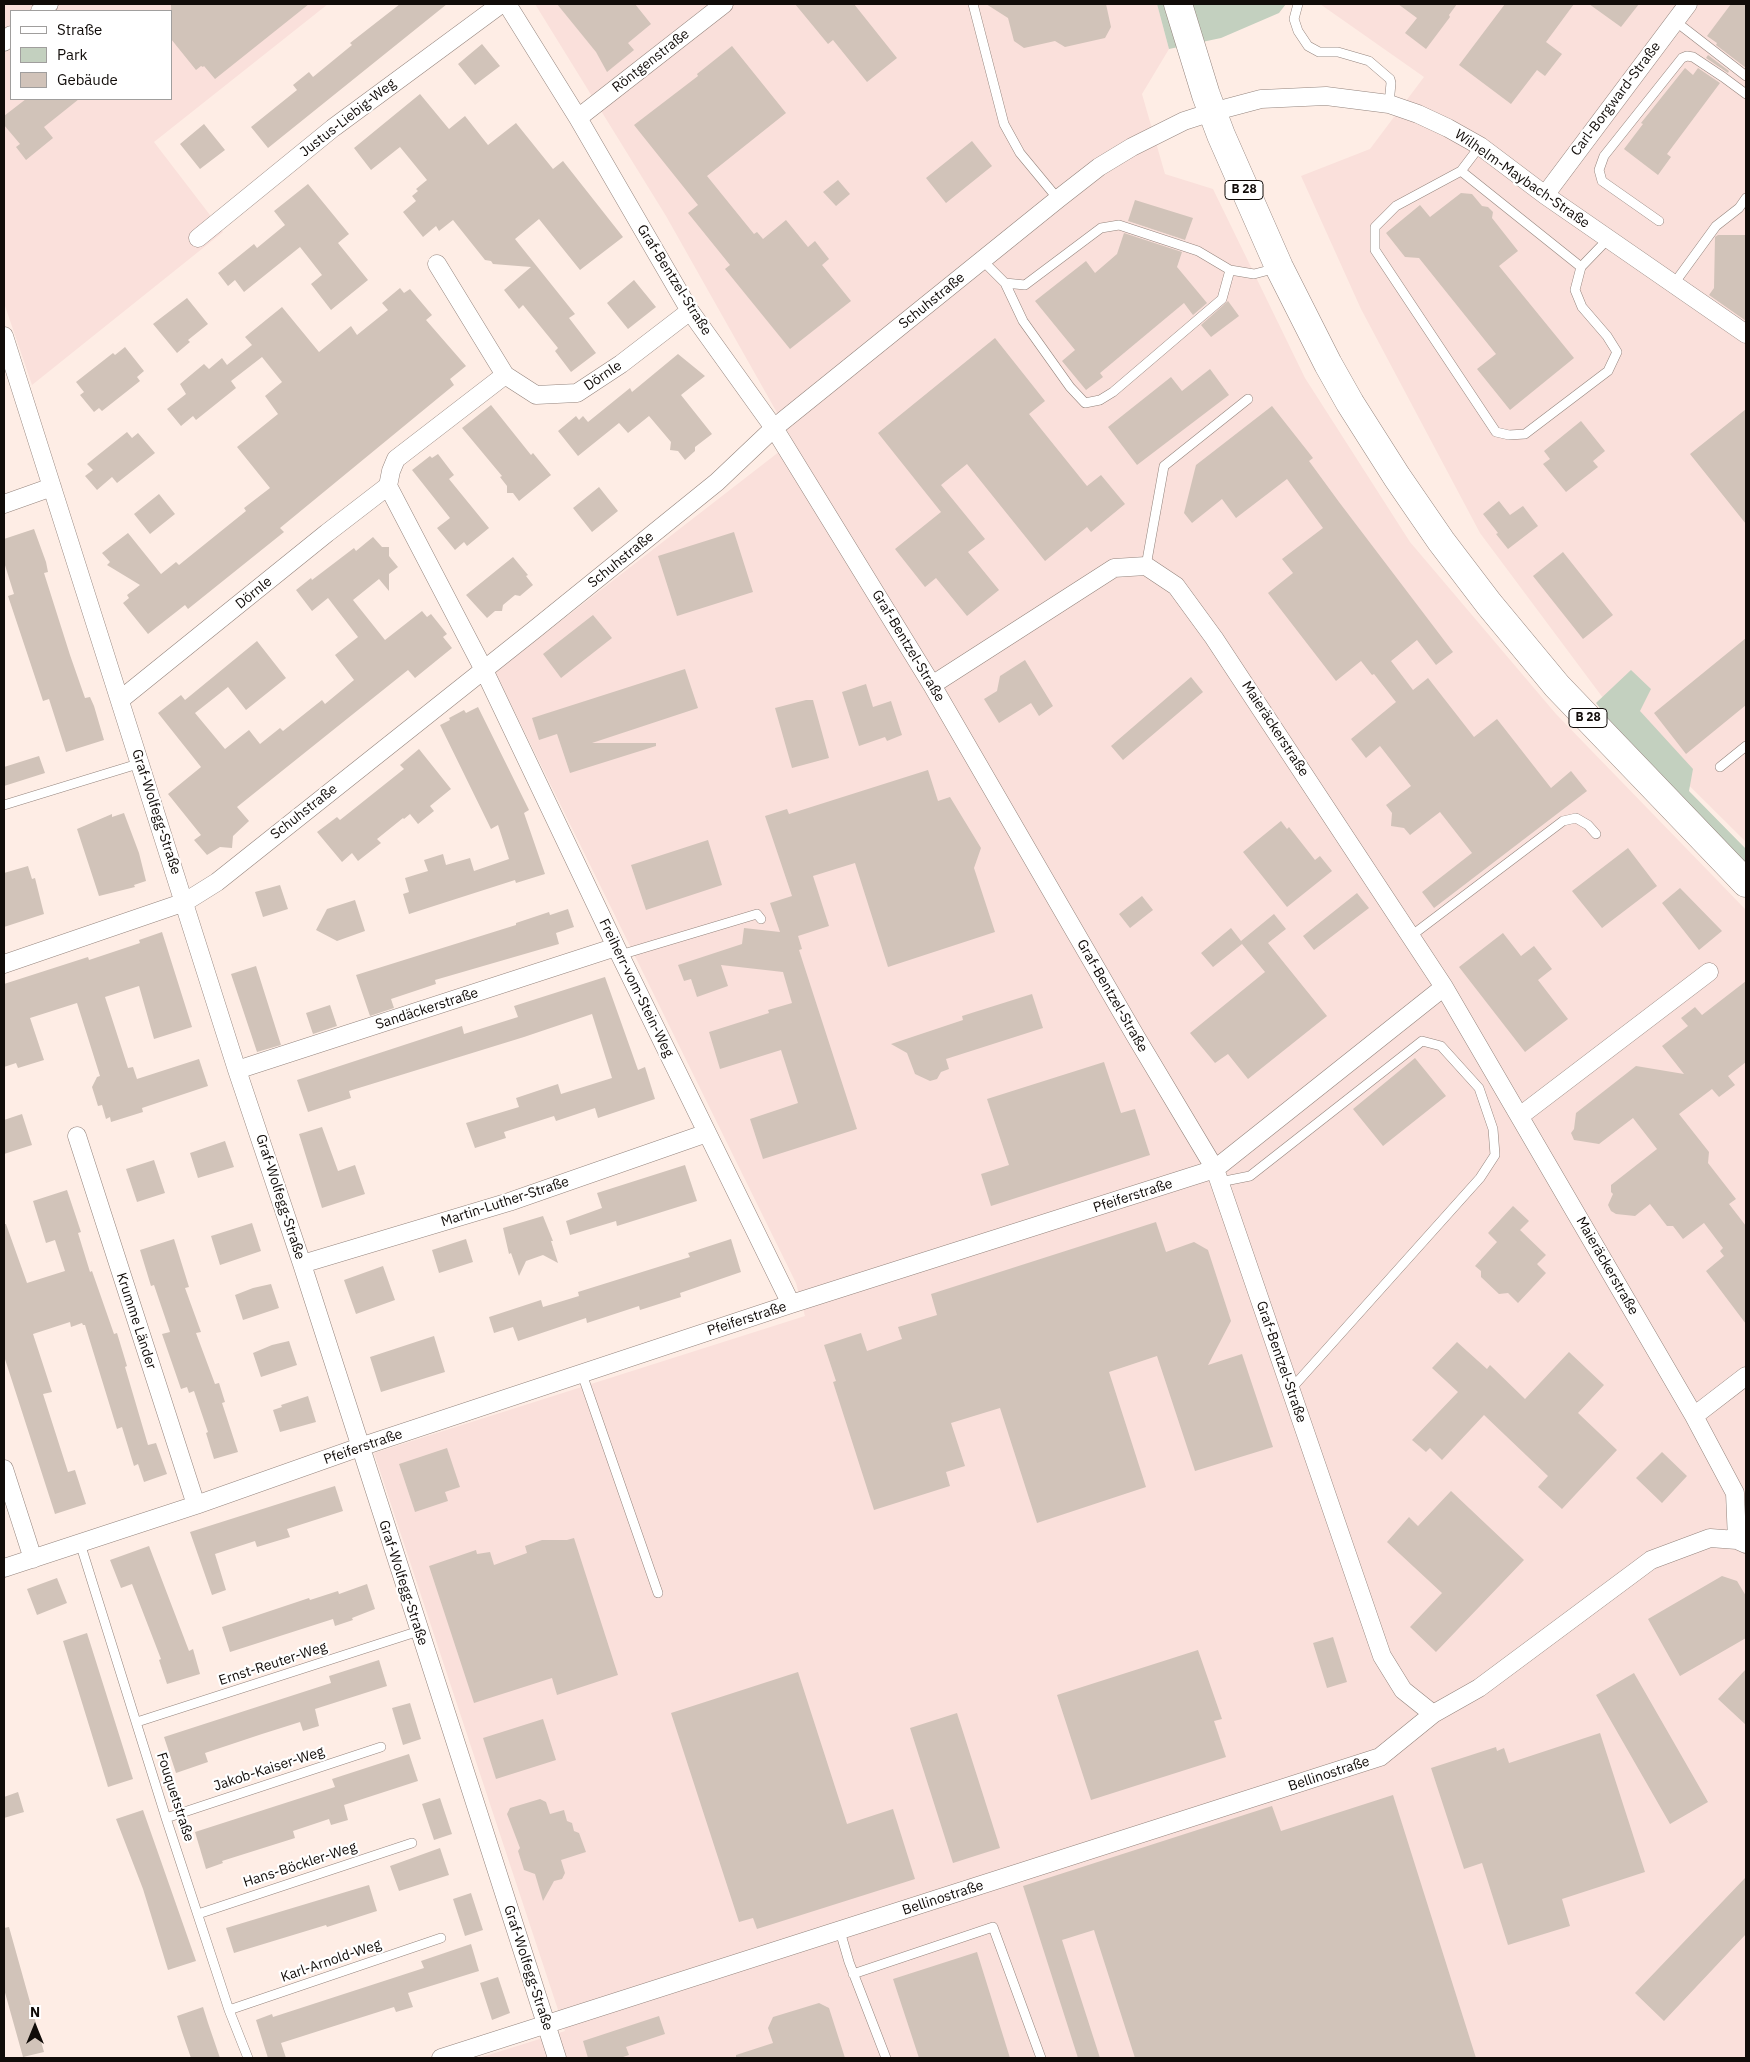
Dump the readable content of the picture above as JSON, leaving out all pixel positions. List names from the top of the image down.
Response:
{
  "streets": {
    "main road": ["B 28"],
    "street": [
      "Röntgenstraße",
      "Carl-Borgward-Straße",
      "Justus-Liebig-Weg",
      "Wilhelm-Maybach-Straße",
      "Graf-Bentzel-Straße",
      "Schuhstraße",
      "Dörnle",
      "Maieräckerstraße",
      "Graf-Wolfegg-Straße",
      "Freiherr-vom-Stein-Weg",
      "Sandäckerstraße",
      "Pfeiferstraße",
      "Martin-Luther-Straße",
      "Krumme Länder",
      "Bellinostraße"
    ],
    "lane": [
      "Ernst-Reuter-Weg",
      "Jakob-Kaiser-Weg",
      "Fouquetstraße",
      "Hans-Böckler-Weg",
      "Karl-Arnold-Weg"
    ]
  },
  "crossings": [
    ["Röntgenstraße", "Graf-Bentzel-Straße"],
    ["Carl-Borgward-Straße", "Wilhelm-Maybach-Straße"],
    ["Wilhelm-Maybach-Straße", "B 28"],
    ["Wilhelm-Maybach-Straße", "Schuhstraße"],
    ["B 28", "Schuhstraße"],
    ["Graf-Bentzel-Straße", "Schuhstraße"],
    ["Graf-Bentzel-Straße", "Dörnle"],
    ["Graf-Bentzel-Straße", "Pfeiferstraße"],
    ["Graf-Bentzel-Straße", "Bellinostraße"],
    ["Schuhstraße", "Graf-Wolfegg-Straße"],
    ["Schuhstraße", "Freiherr-vom-Stein-Weg"],
    ["Dörnle", "Graf-Wolfegg-Straße"],
    ["Maieräckerstraße", "Pfeiferstraße"],
    ["Graf-Wolfegg-Straße", "Sandäckerstraße"],
    ["Graf-Wolfegg-Straße", "Pfeiferstraße"],
    ["Graf-Wolfegg-Straße", "Martin-Luther-Straße"],
    ["Graf-Wolfegg-Straße", "Ernst-Reuter-Weg"],
    ["Graf-Wolfegg-Straße", "Bellinostraße"],
    ["Freiherr-vom-Stein-Weg", "Sandäckerstraße"],
    ["Freiherr-vom-Stein-Weg", "Pfeiferstraße"],
    ["Freiherr-vom-Stein-Weg", "Martin-Luther-Straße"],
    ["Pfeiferstraße", "Krumme Länder"],
    ["Pfeiferstraße", "Fouquetstraße"],
    ["Ernst-Reuter-Weg", "Fouquetstraße"],
    ["Jakob-Kaiser-Weg", "Fouquetstraße"],
    ["Fouquetstraße", "Hans-Böckler-Weg"],
    ["Fouquetstraße", "Karl-Arnold-Weg"]
  ],
  "legend": ["Straße", "Park", "Gebäude"],
  "north": "top"
}
